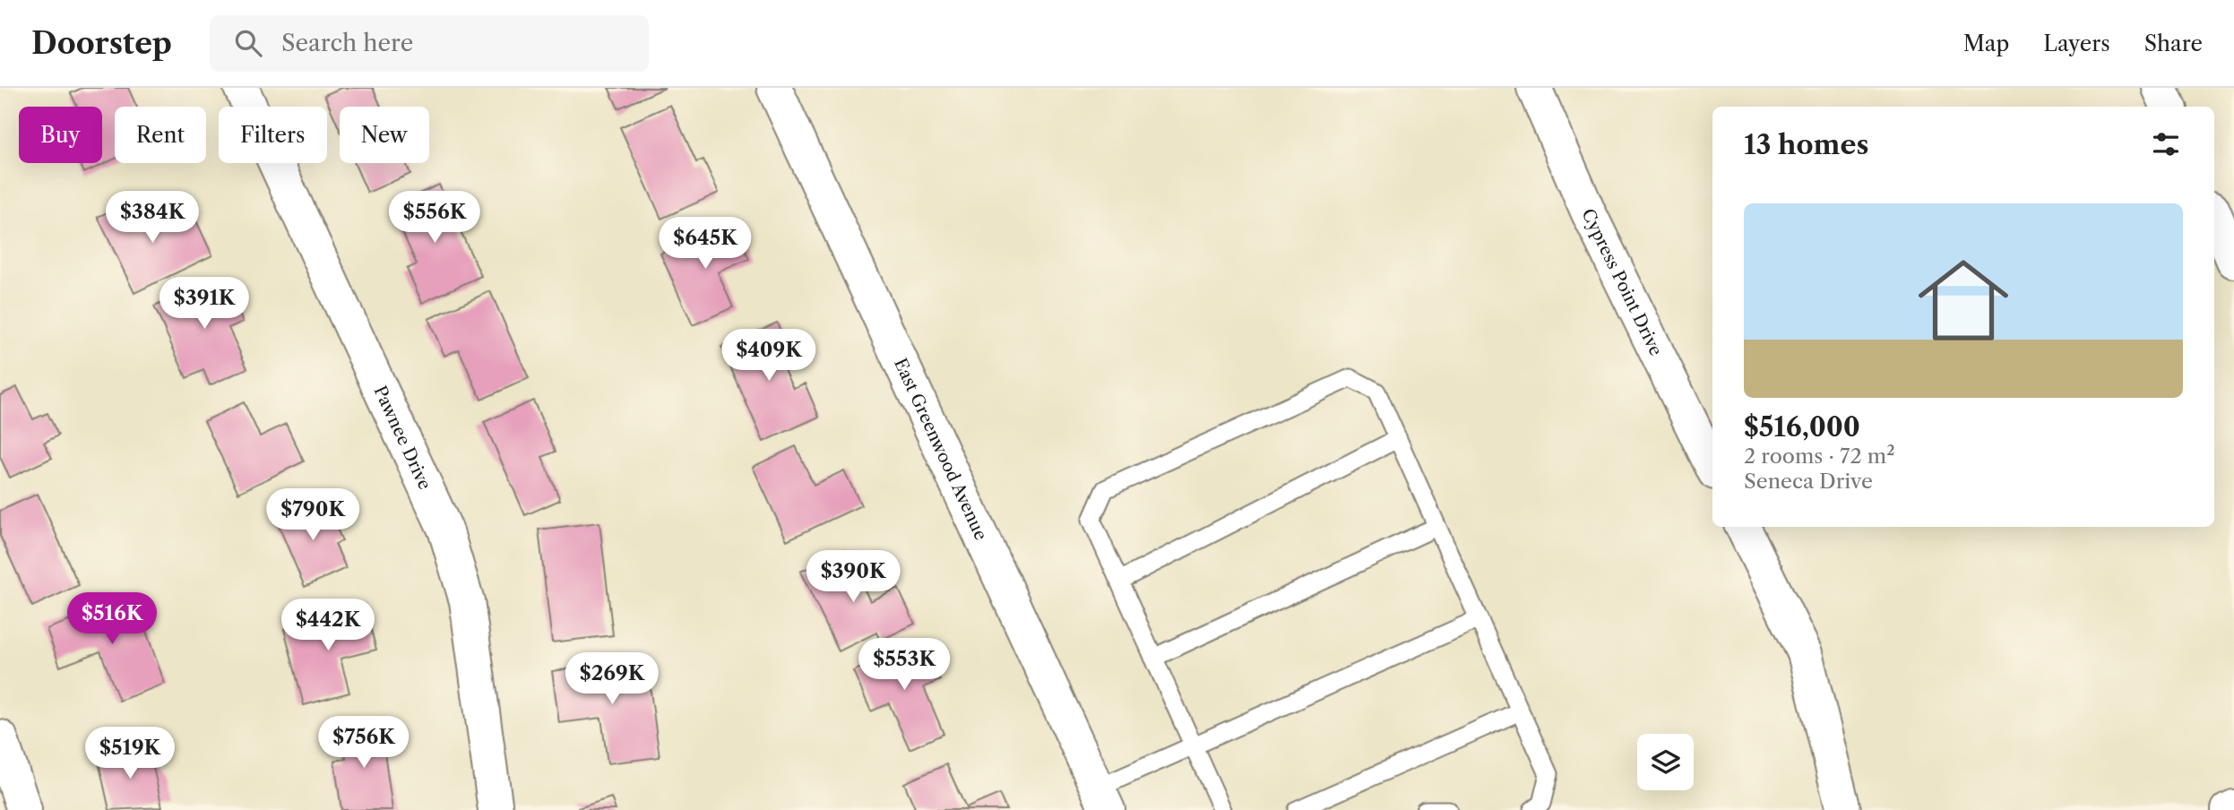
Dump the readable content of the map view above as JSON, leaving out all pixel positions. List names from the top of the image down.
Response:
{
  "streets": {
    "street": ["Cypress Point Drive", "Pawnee Drive", "East Greenwood Avenue"]
  },
  "page": {
    "header": "Doorstep",
    "search": "Search here",
    "nav": ["Map", "Layers", "Share"],
    "chip": [
      "Buy",
      "Rent",
      "Filters",
      "New"
    ],
    "heading": "13 homes",
    "list": [
      {
        "name": "$516,000",
        "note": "2 rooms · 72 m² · Seneca Drive"
      }
    ],
    "price": [
      "$384K",
      "$556K",
      "$645K",
      "$391K",
      "$409K",
      "$790K",
      "$390K",
      "$516K",
      "$442K",
      "$553K",
      "$269K",
      "$756K",
      "$519K"
    ]
  }
}
